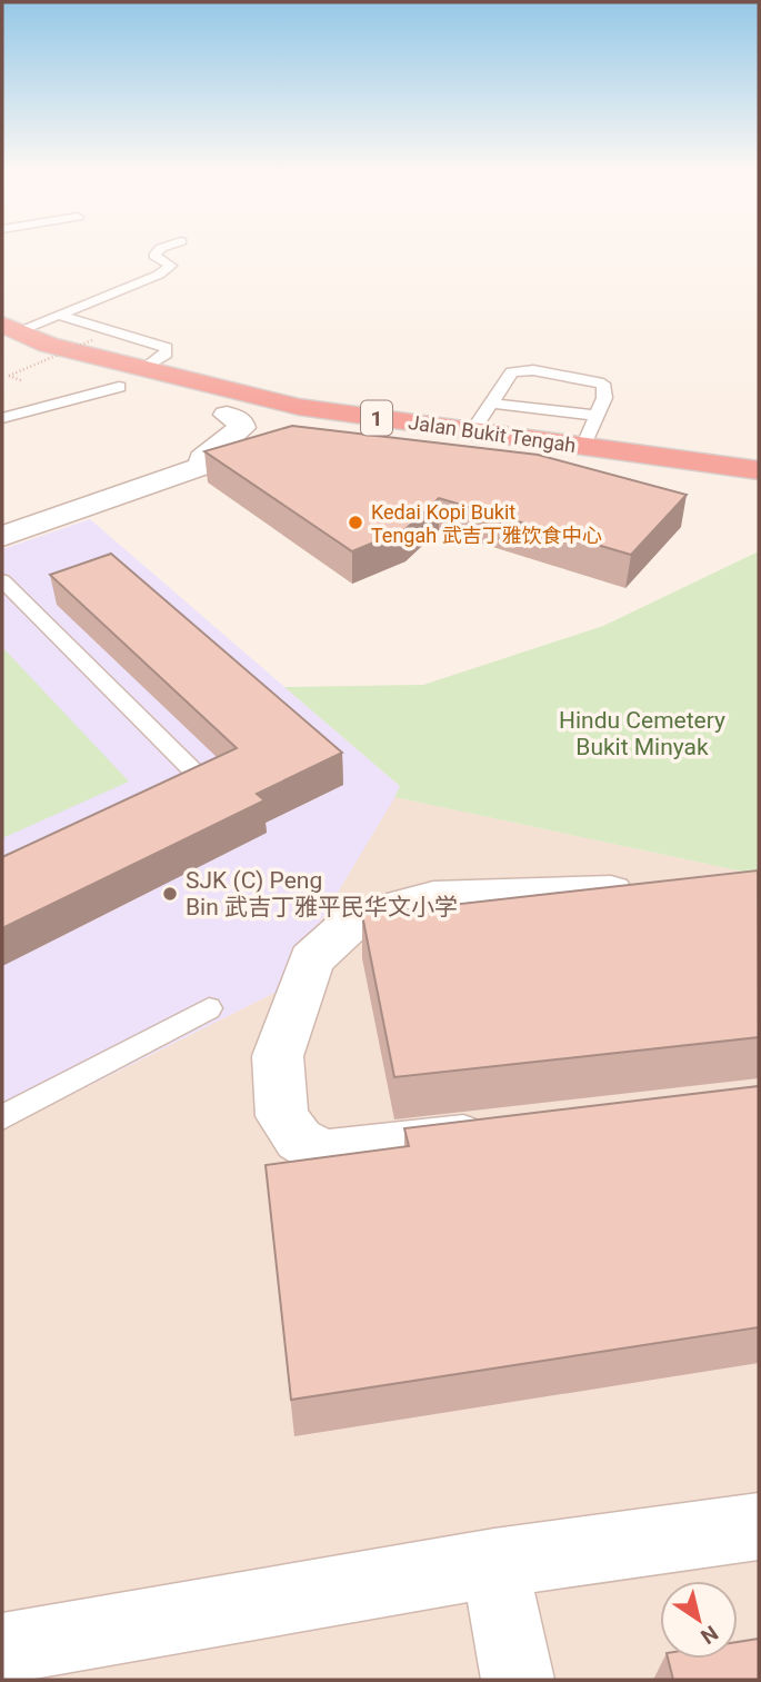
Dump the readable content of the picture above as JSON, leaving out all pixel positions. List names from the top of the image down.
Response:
{
  "streets": {
    "highway": ["1", "Jalan Bukit Tengah"]
  },
  "parks": ["Hindu Cemetery Bukit Minyak"],
  "places": ["Kedai Kopi Bukit Tengah 武吉丁雅饮食中心", "SJK (C) Peng Bin 武吉丁雅平民华文小学"],
  "north": "bottom right"
}
